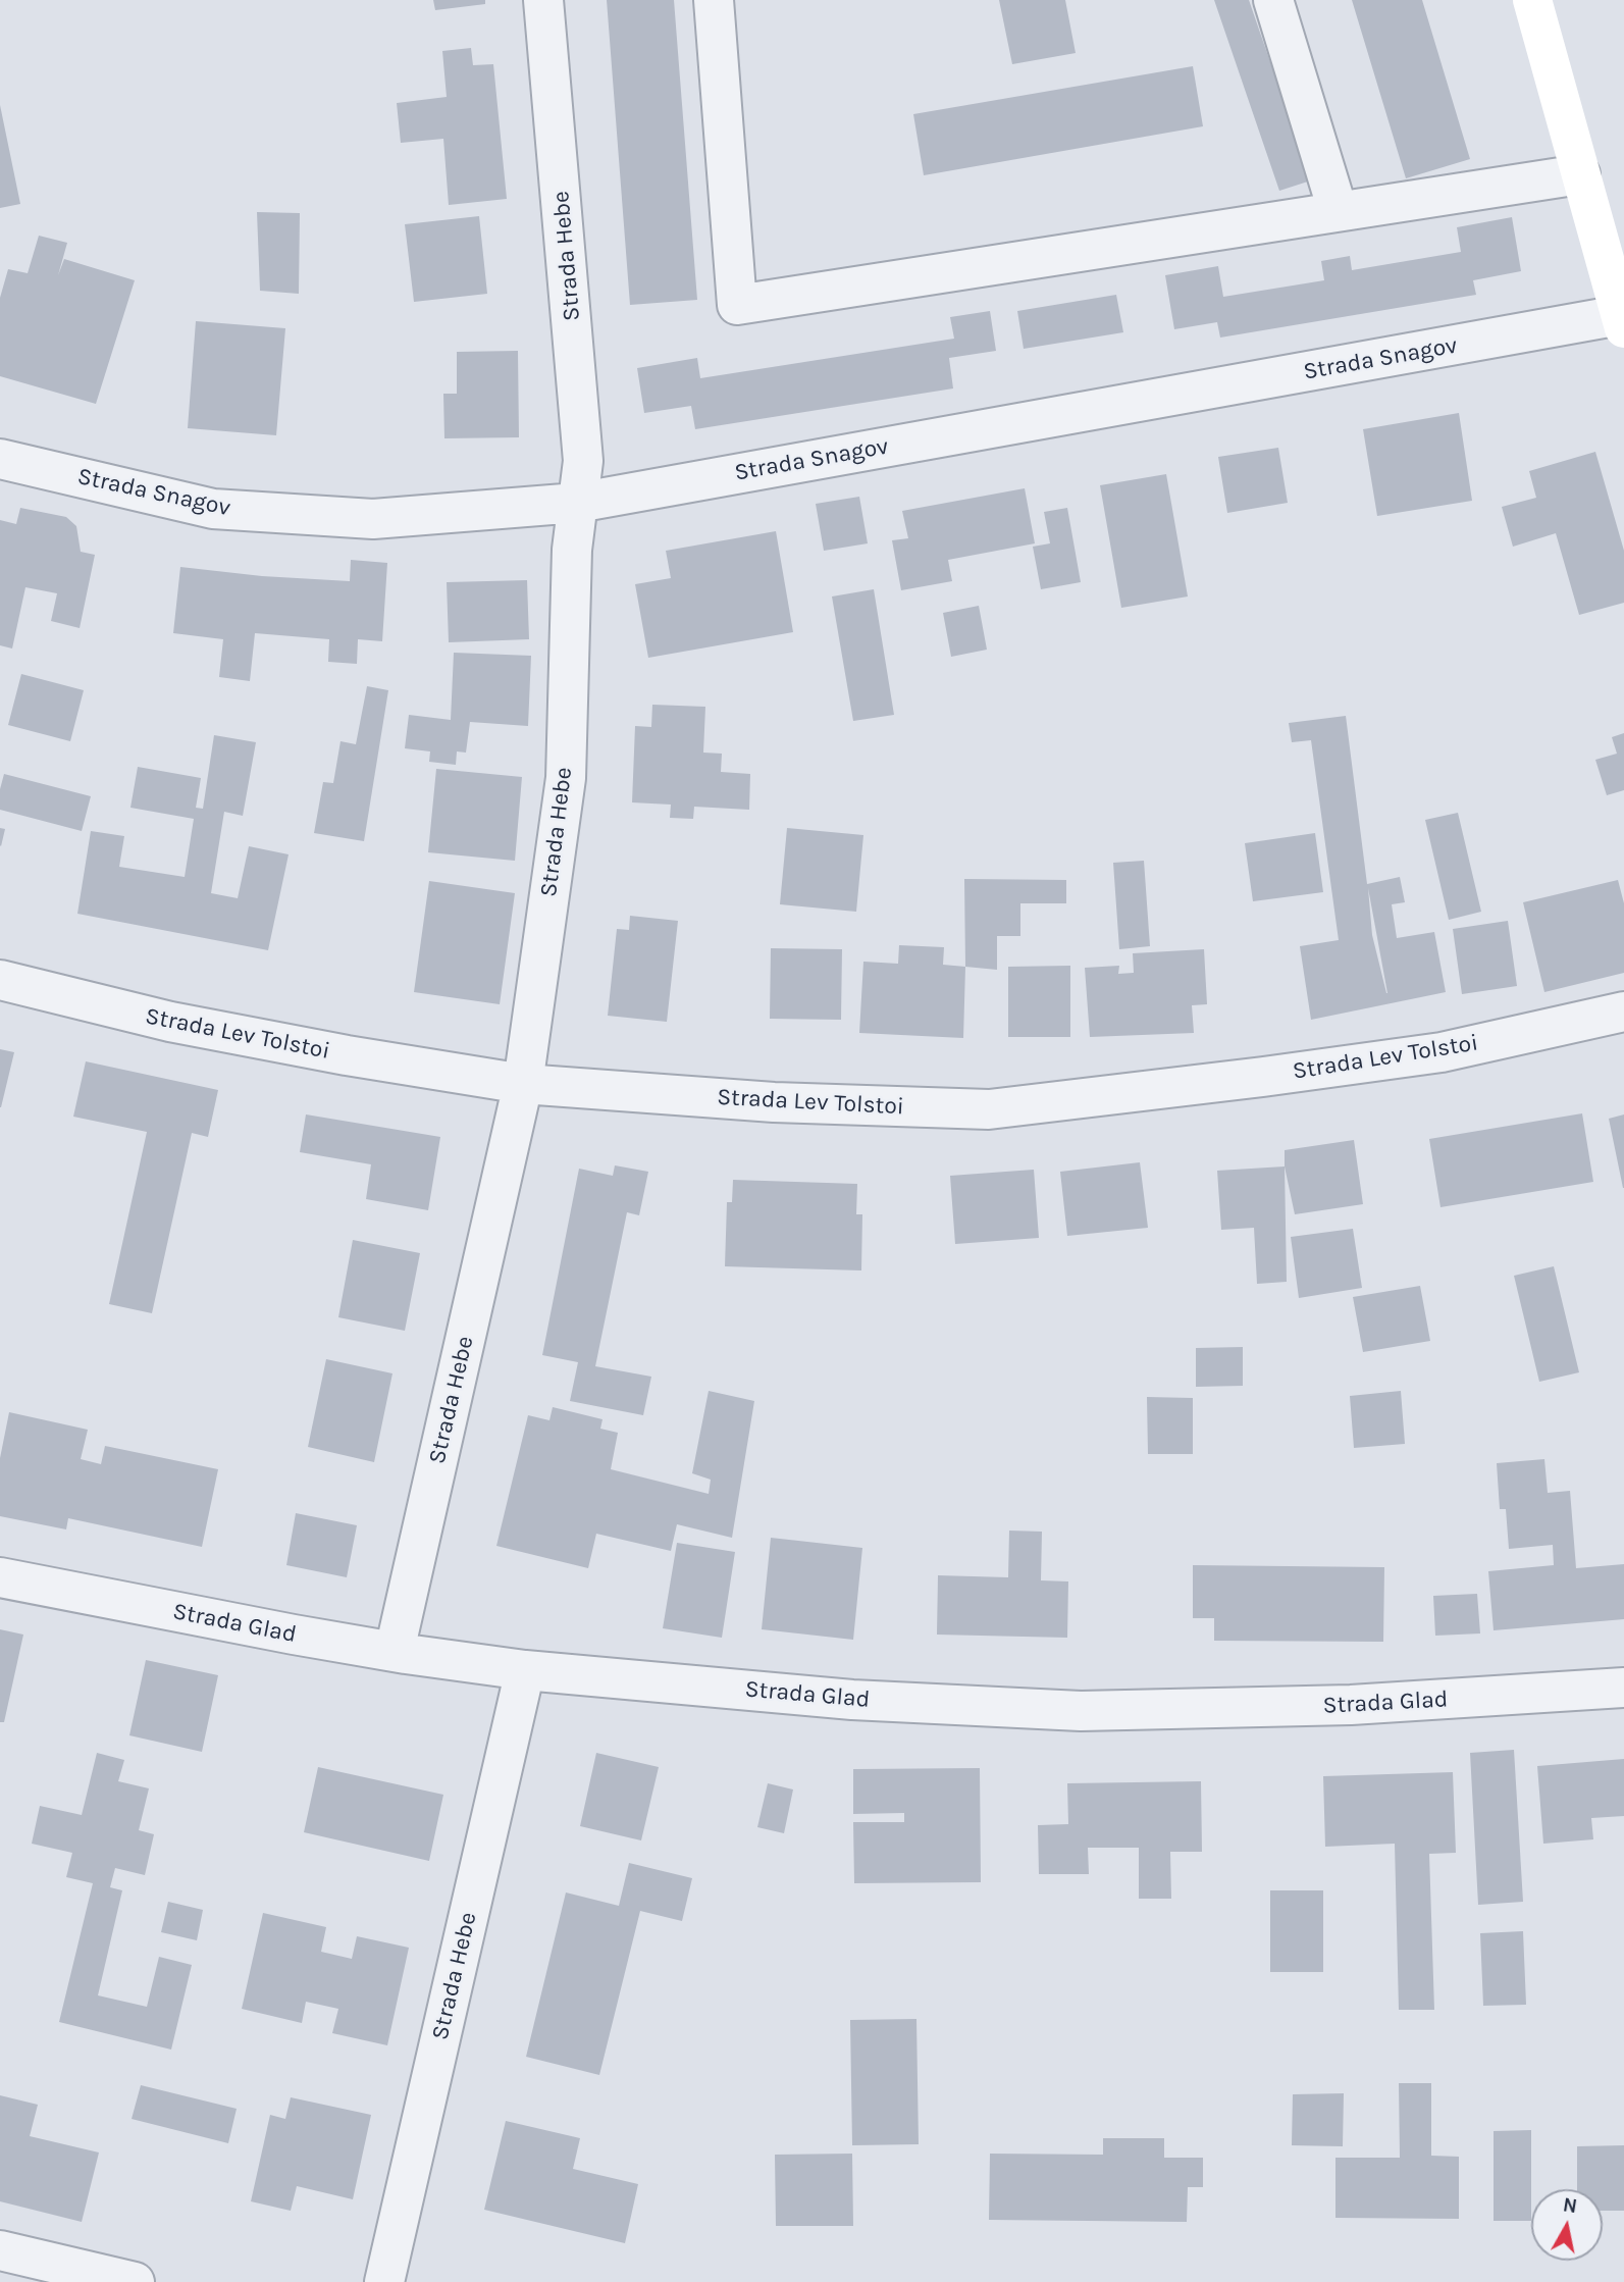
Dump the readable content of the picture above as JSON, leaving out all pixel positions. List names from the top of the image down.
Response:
{
  "streets": {
    "street": [
      "Strada Hebe",
      "Strada Snagov",
      "Strada Lev Tolstoi",
      "Strada Glad"
    ]
  },
  "crossings": [
    ["Strada Hebe", "Strada Snagov"],
    ["Strada Hebe", "Strada Lev Tolstoi"],
    ["Strada Hebe", "Strada Glad"]
  ],
  "north": "top"
}
